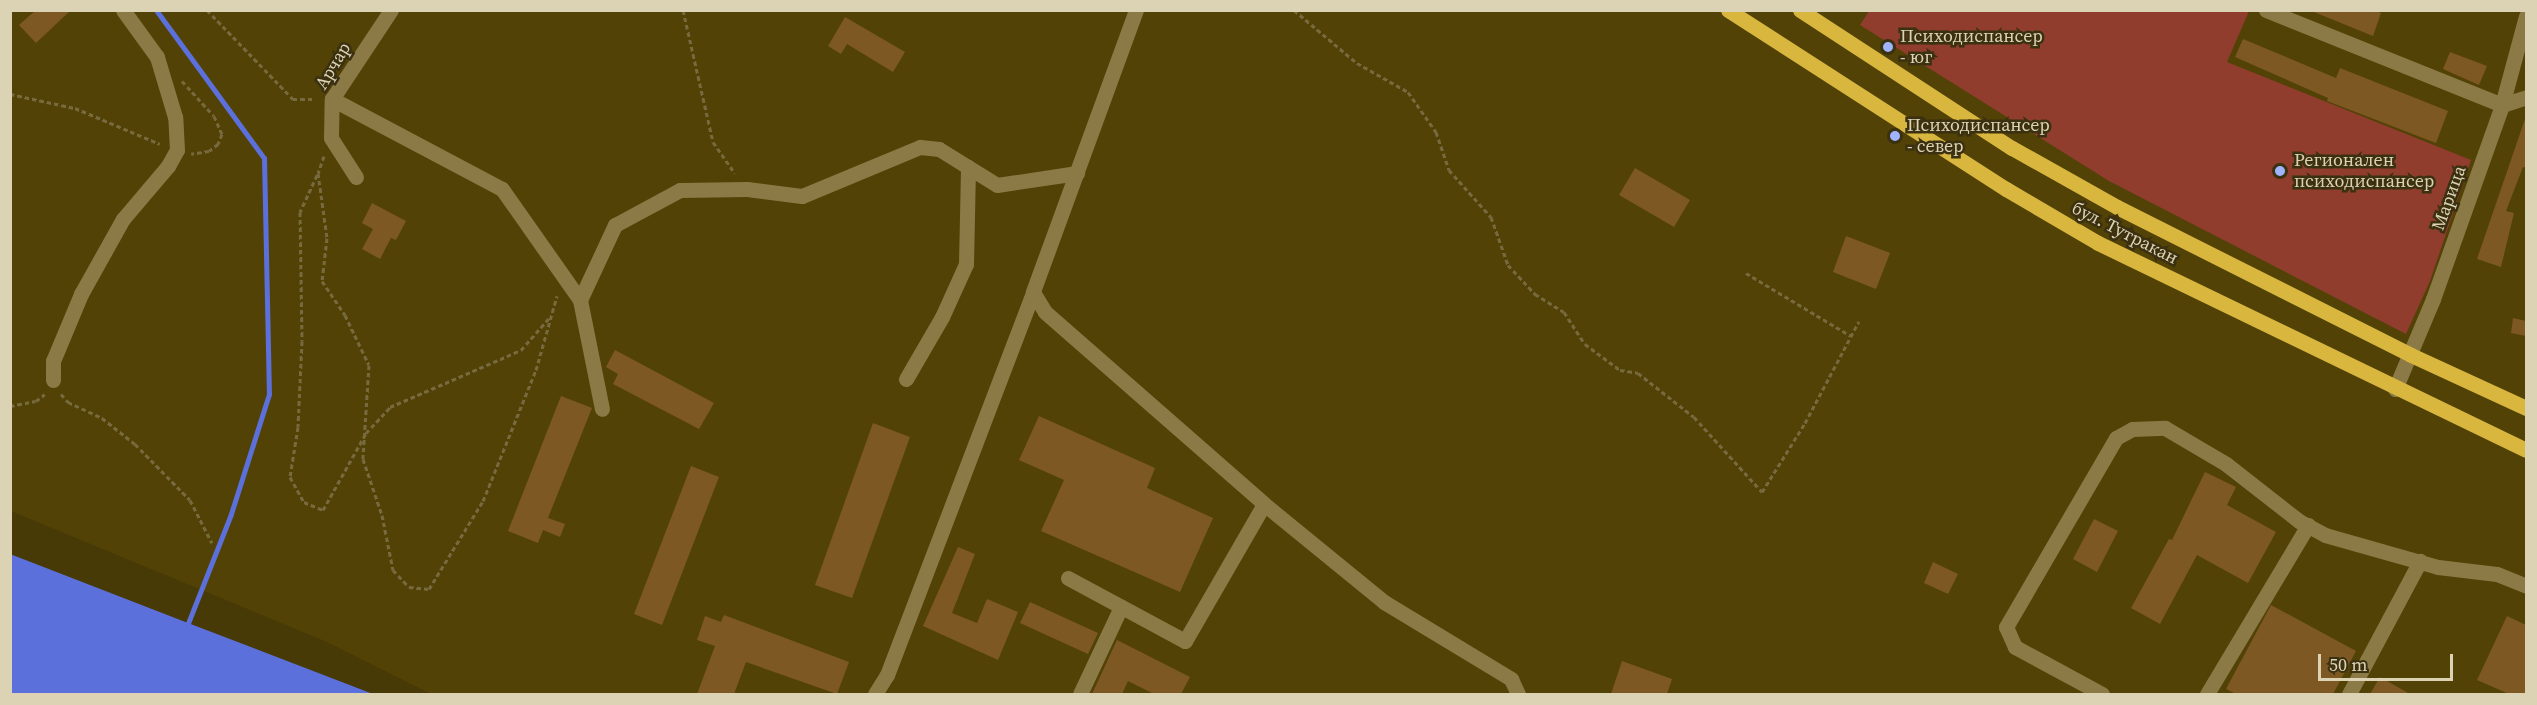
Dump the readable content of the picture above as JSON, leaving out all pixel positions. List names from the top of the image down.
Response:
{
  "streets": {
    "main road": ["бул. Тутракан"],
    "street": ["Арчар", "Марица"]
  },
  "crossings": [
    ["Марица", "бул. Тутракан"]
  ],
  "places": ["Психодиспансер - юг", "Психодиспансер - север", "Регионален психодиспансер"],
  "scale_bar": "50 m"
}
